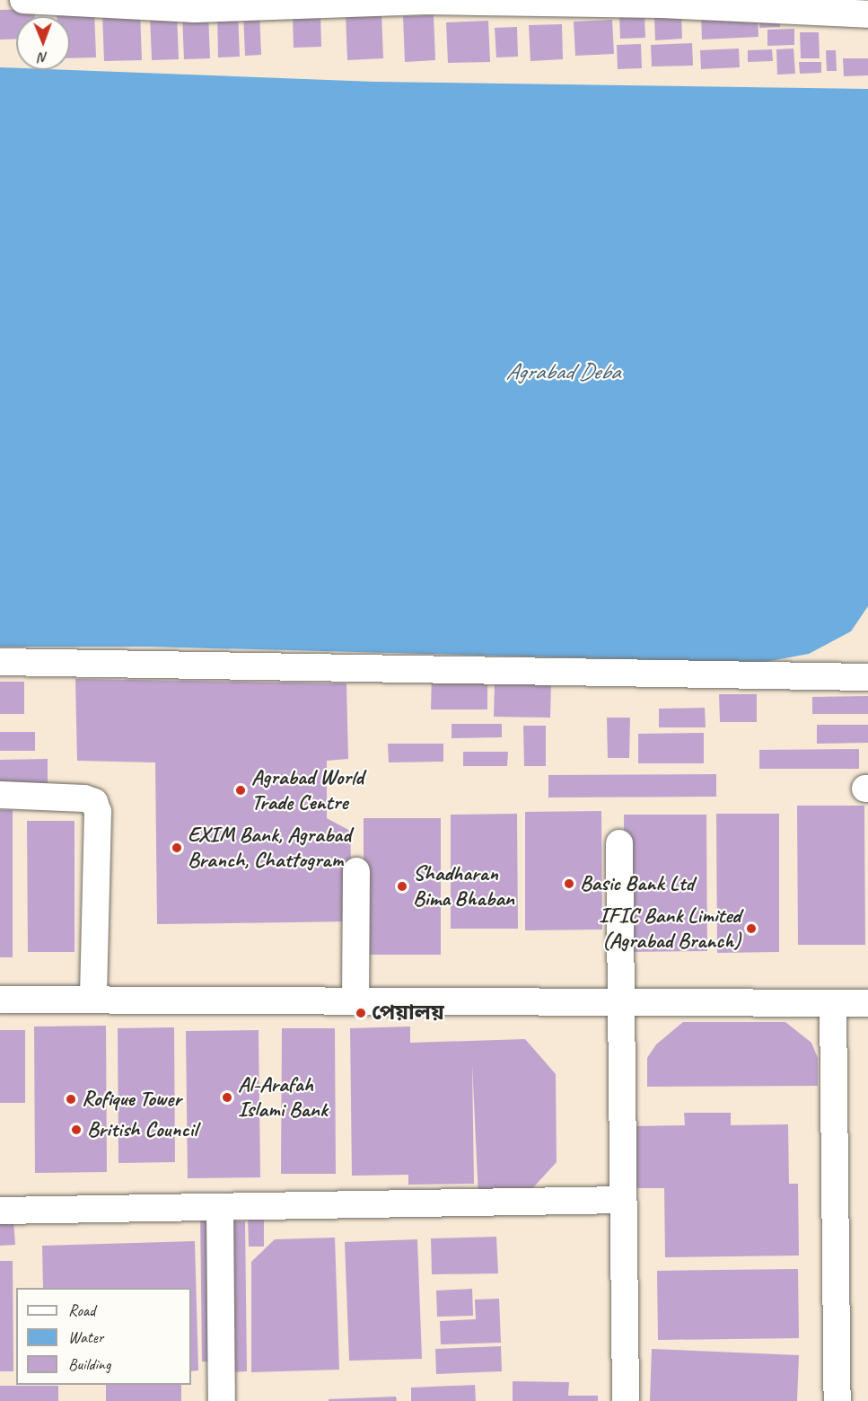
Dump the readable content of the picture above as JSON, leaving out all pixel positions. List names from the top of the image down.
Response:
{
  "water": ["Agrabad Deba"],
  "places": [
    "Agrabad World Trade Centre",
    "EXIM Bank, Agrabad Branch, Chattogram",
    "Basic Bank Ltd",
    "Shadharan Bima Bhaban",
    "IFIC Bank Limited (Agrabad Branch)",
    "পেয়ালয়",
    "Al-Arafah Islami Bank",
    "Rofique Tower",
    "British Council"
  ],
  "legend": ["Road", "Water", "Building"],
  "north": "bottom"
}
